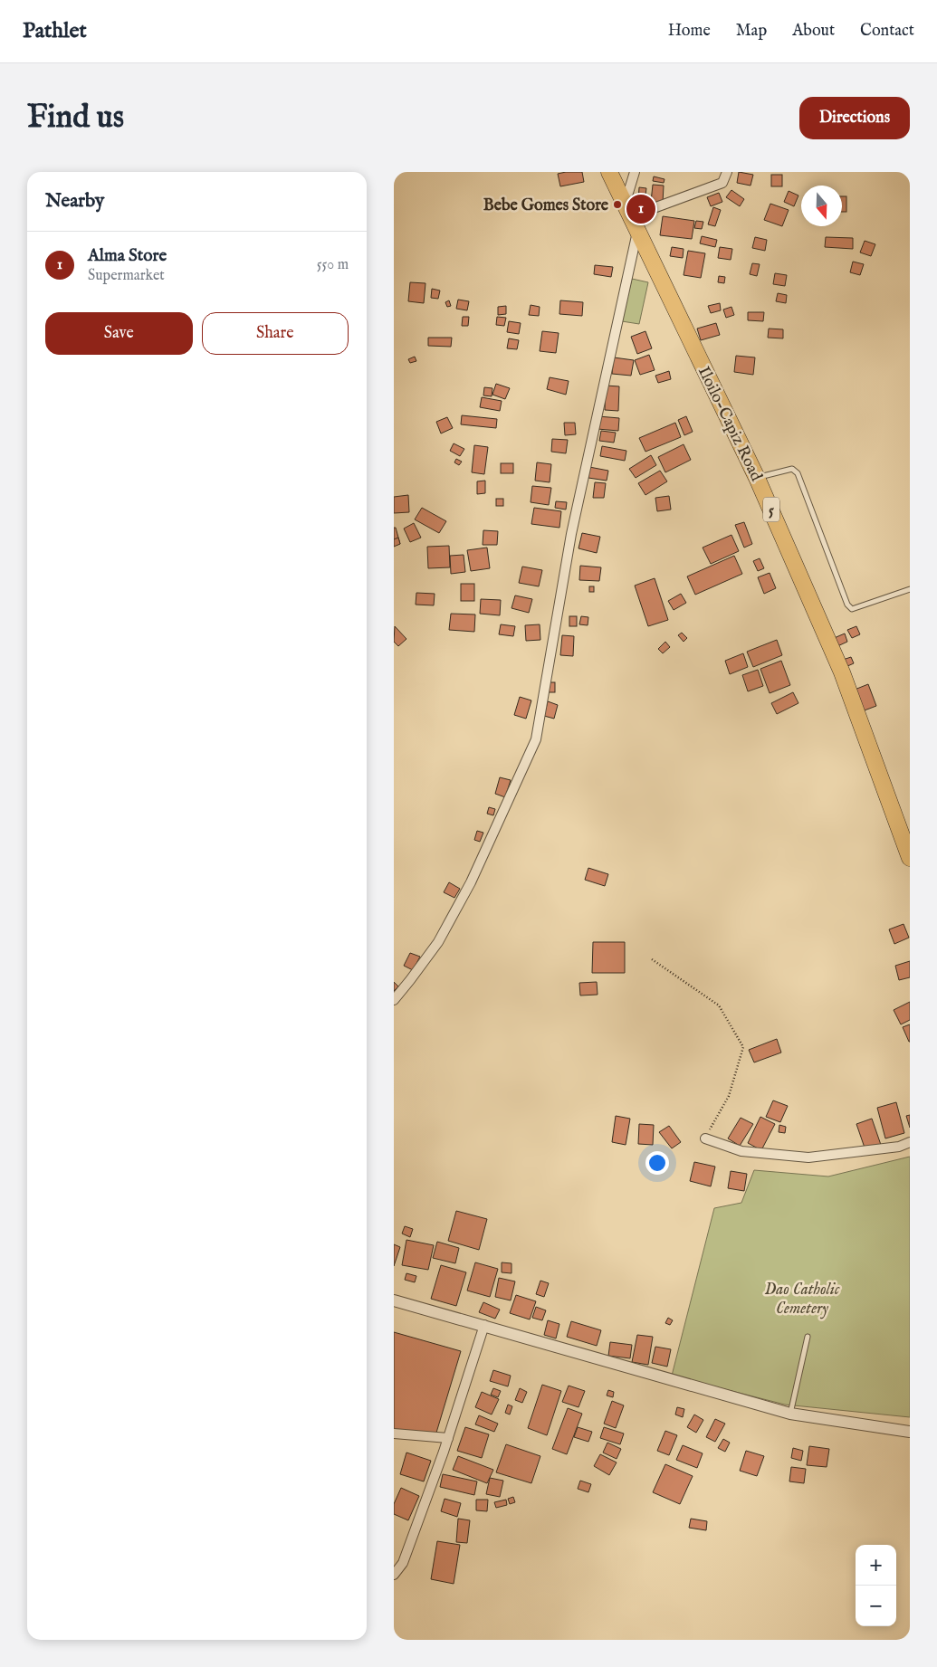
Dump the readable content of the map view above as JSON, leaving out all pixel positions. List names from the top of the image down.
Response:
{
  "streets": {
    "highway": ["Iloilo-Capiz Road", "5"]
  },
  "parks": ["Dao Catholic Cemetery"],
  "places": ["Bebe Gomes Store"],
  "north": "bottom",
  "page": {
    "header": "Pathlet",
    "nav": [
      "Home",
      "Map",
      "About",
      "Contact"
    ],
    "buttons": [
      "Directions",
      ["Save", "Share"]
    ],
    "title": "Find us",
    "heading": "Nearby",
    "pins": "1",
    "list": [
      {
        "mark": "1",
        "name": "Alma Store",
        "note": "Supermarket",
        "value": "550 m"
      }
    ],
    "map_buttons": ["+", "−"]
  }
}
